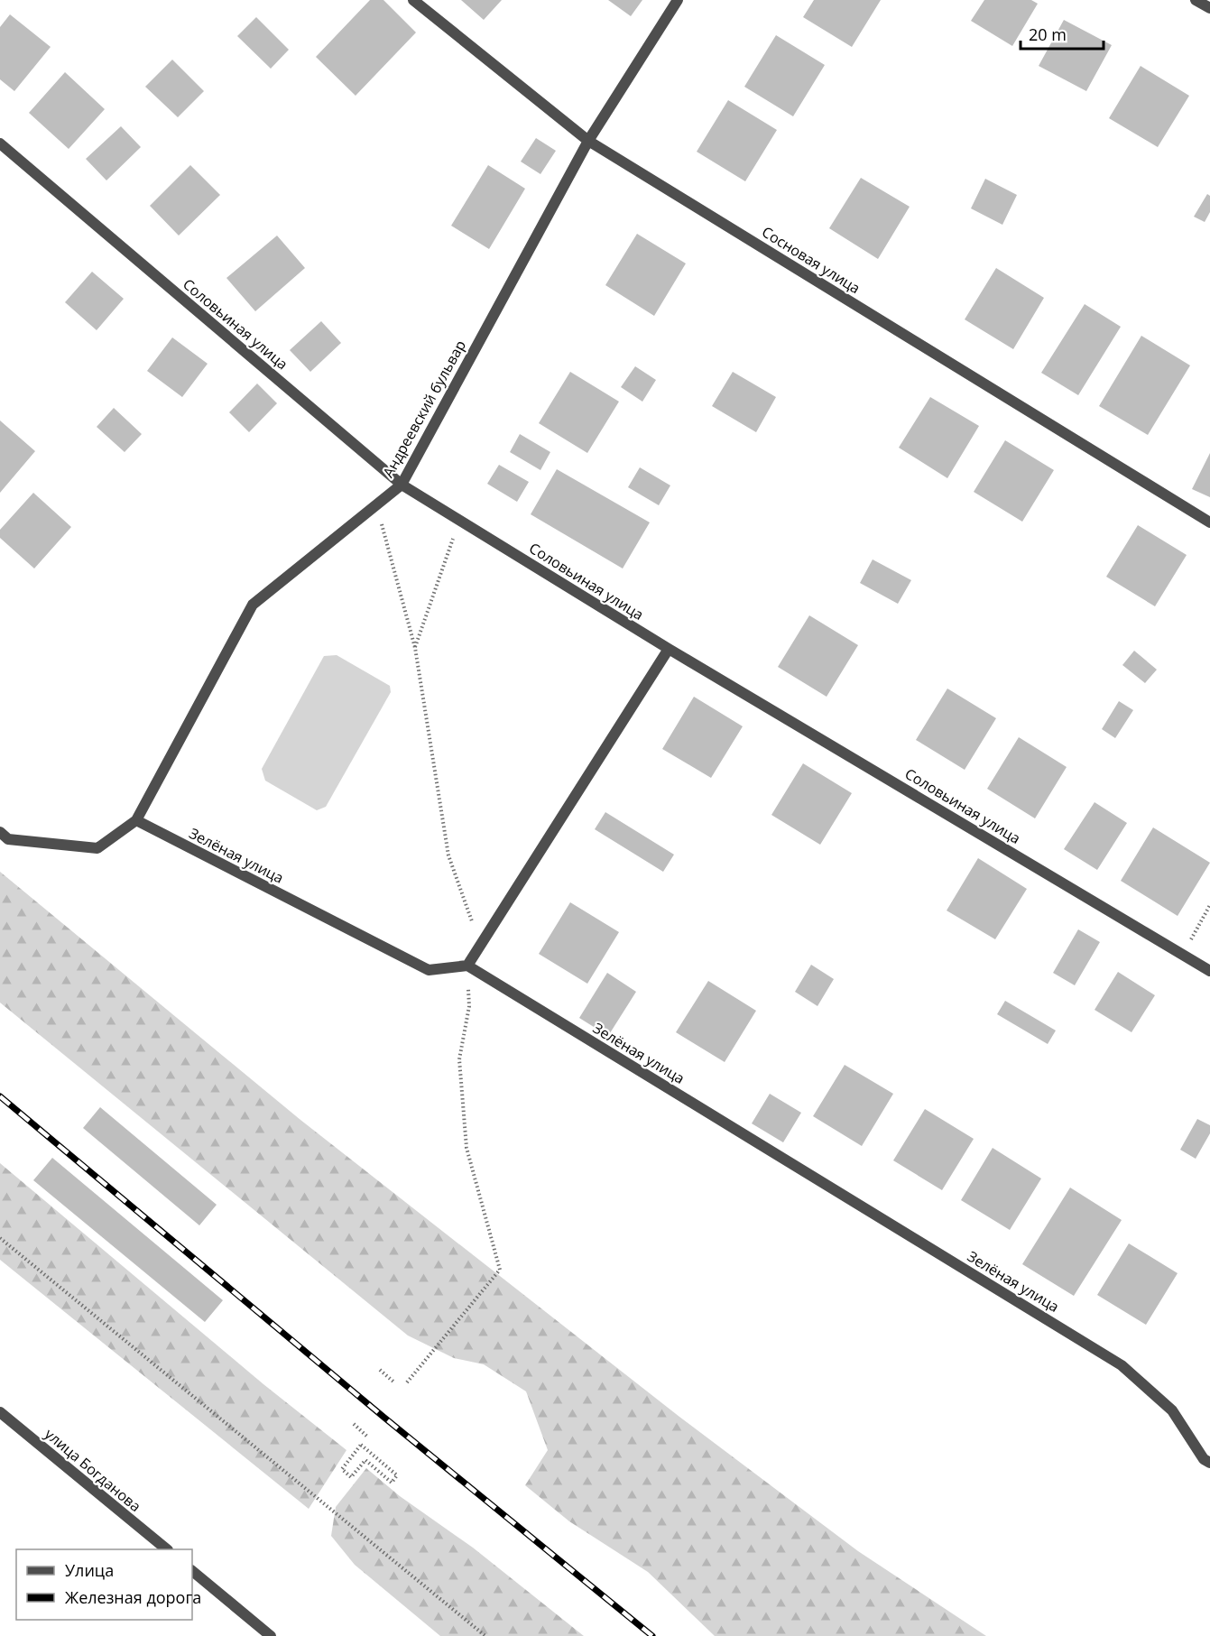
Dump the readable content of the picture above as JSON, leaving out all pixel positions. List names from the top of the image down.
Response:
{
  "streets": {
    "street": [
      "Сосновая улица",
      "Соловьиная улица",
      "Андреевский бульвар",
      "Зелёная улица",
      "улица Богданова"
    ]
  },
  "crossings": [
    ["Сосновая улица", "Андреевский бульвар"],
    ["Соловьиная улица", "Андреевский бульвар"],
    ["Андреевский бульвар", "Зелёная улица"]
  ],
  "legend": ["Улица", "Железная дорога"],
  "scale_bar": "20 m"
}
